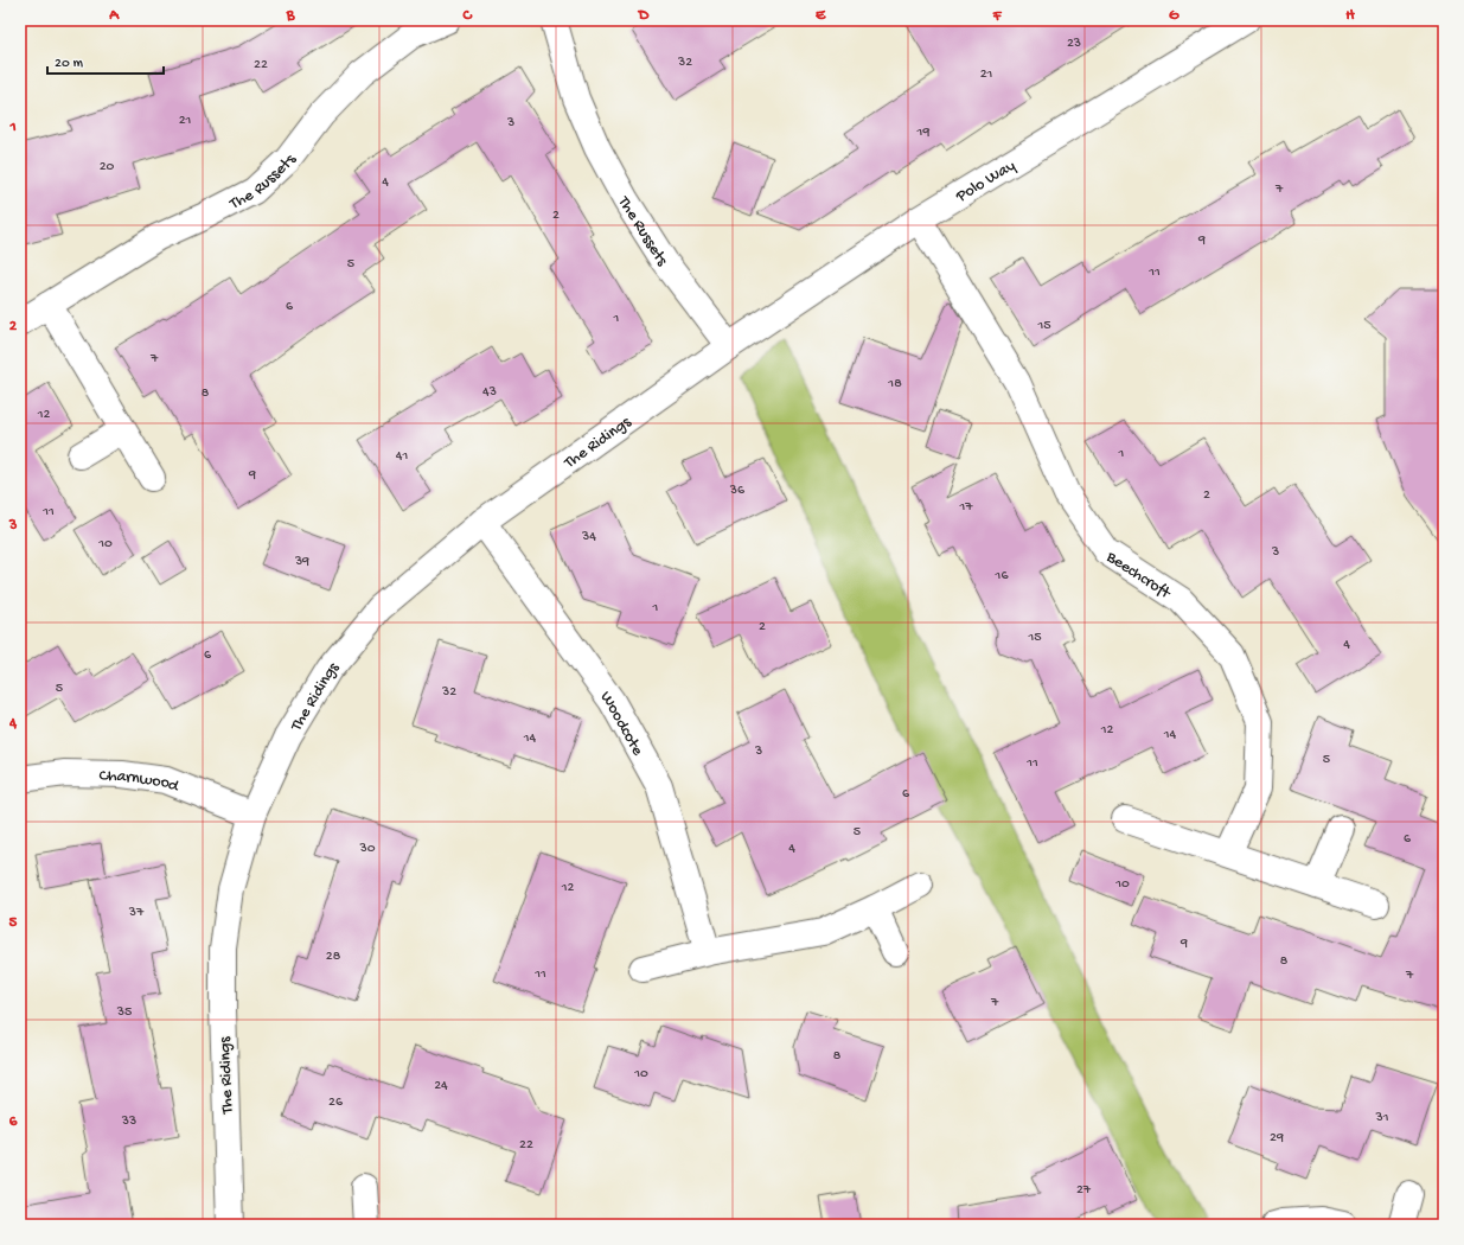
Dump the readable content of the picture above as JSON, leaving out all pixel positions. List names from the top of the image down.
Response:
{
  "streets": {
    "street": [
      "The Russets",
      "Polo Way",
      "The Ridings",
      "Beechcroft",
      "Woodcote",
      "Charnwood"
    ]
  },
  "crossings": [
    ["The Russets", "Polo Way"],
    ["The Russets", "The Ridings"],
    ["Polo Way", "The Ridings"],
    ["Polo Way", "Beechcroft"],
    ["The Ridings", "Woodcote"],
    ["The Ridings", "Charnwood"]
  ],
  "house_numbers": [
    "23",
    "32",
    "22",
    "21",
    "21",
    "3",
    "19",
    "20",
    "4",
    "7",
    "2",
    "9",
    "5",
    "11",
    "6",
    "1",
    "15",
    "7",
    "18",
    "43",
    "8",
    "12",
    "1",
    "41",
    "9",
    "36",
    "2",
    "17",
    "11",
    "34",
    "10",
    "3",
    "39",
    "16",
    "1",
    "2",
    "15",
    "4",
    "6",
    "5",
    "32",
    "12",
    "14",
    "14",
    "3",
    "5",
    "11",
    "6",
    "5",
    "6",
    "30",
    "4",
    "10",
    "12",
    "37",
    "9",
    "28",
    "8",
    "11",
    "7",
    "7",
    "35",
    "8",
    "10",
    "24",
    "26",
    "31",
    "33",
    "29",
    "22",
    "27"
  ],
  "scale_bar": "20 m",
  "grid": {
    "columns": [
      "A",
      "B",
      "C",
      "D",
      "E",
      "F",
      "G",
      "H"
    ],
    "rows": [
      "1",
      "2",
      "3",
      "4",
      "5",
      "6"
    ]
  }
}
